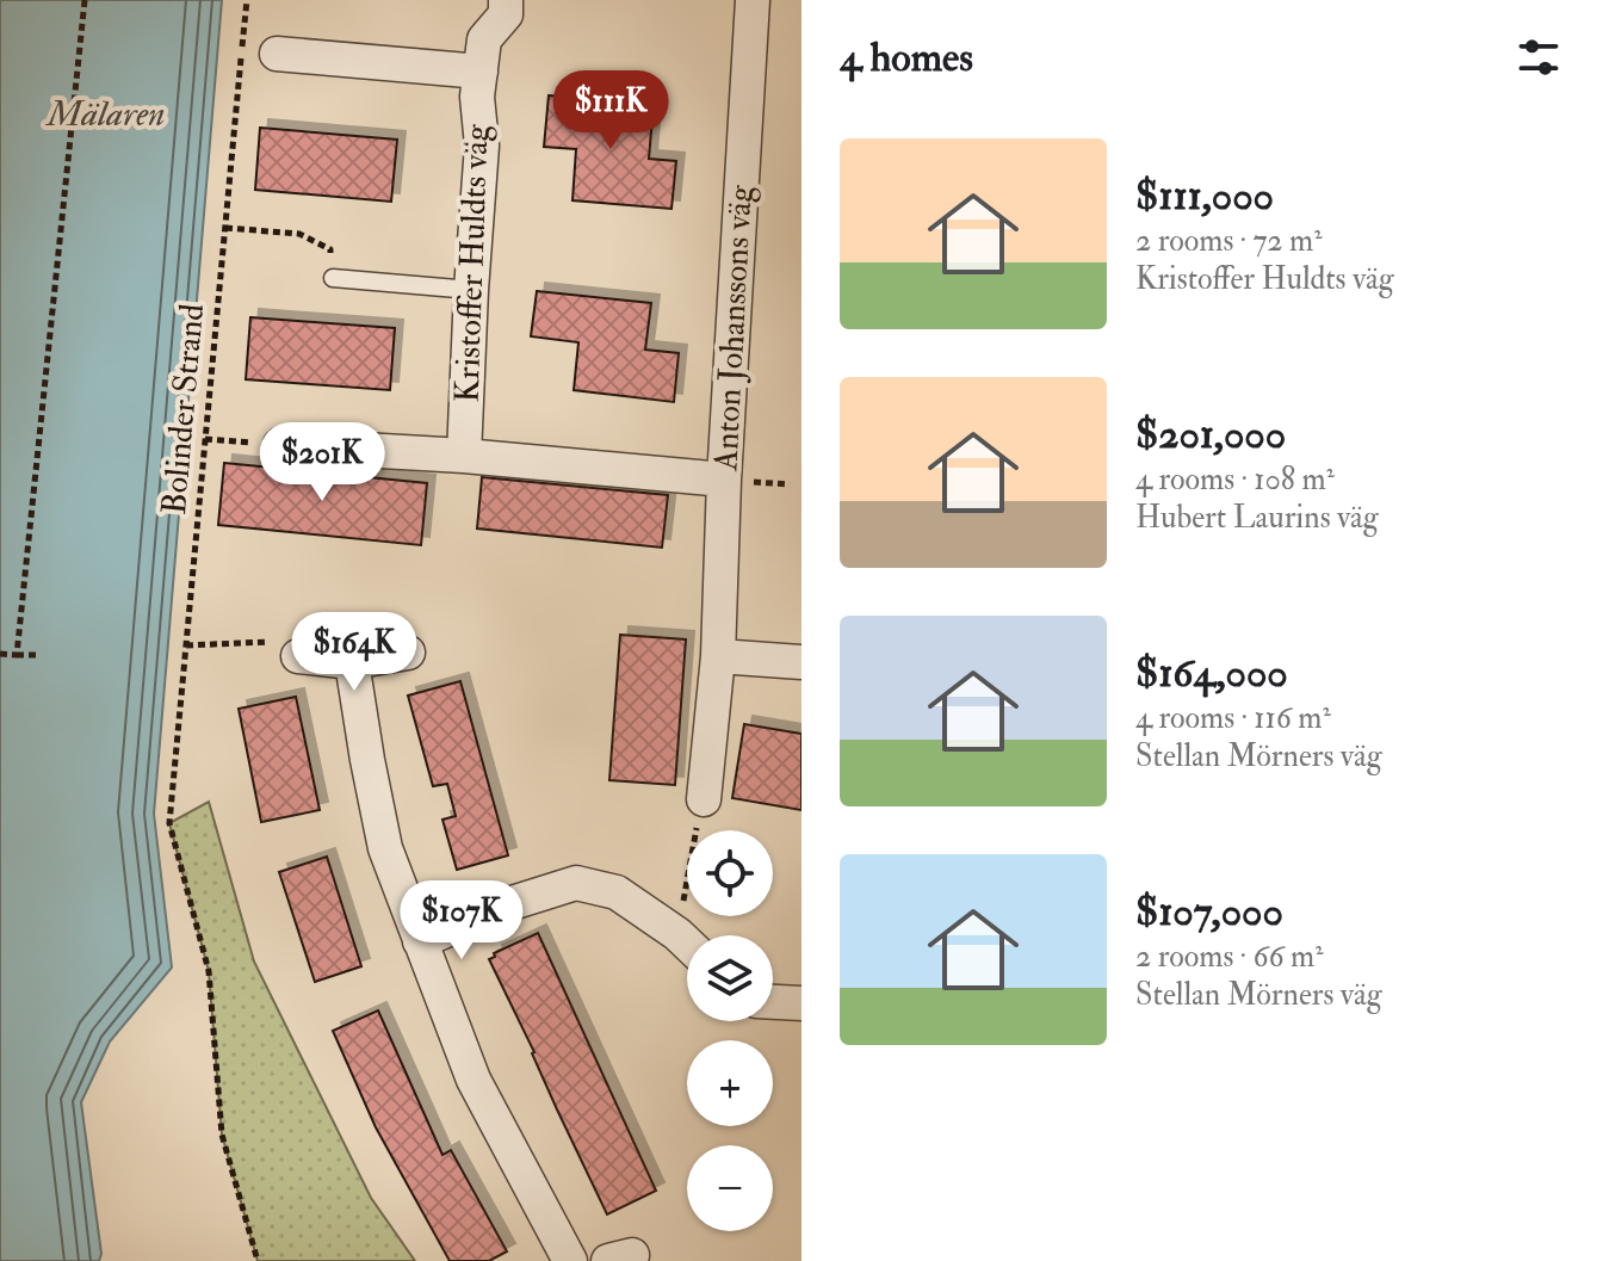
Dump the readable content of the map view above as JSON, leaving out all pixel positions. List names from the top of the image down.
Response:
{
  "streets": {
    "street": ["Kristoffer Huldts väg", "Anton Johanssons väg"],
    "path": ["Bolinder Strand"]
  },
  "water": ["Mälaren"],
  "page": {
    "heading": "4 homes",
    "price": [
      "$111K",
      "$201K",
      "$164K",
      "$107K"
    ],
    "list": [
      {
        "name": "$111,000",
        "note": "2 rooms · 72 m² · Kristoffer Huldts väg"
      },
      {
        "name": "$201,000",
        "note": "4 rooms · 108 m² · Hubert Laurins väg"
      },
      {
        "name": "$164,000",
        "note": "4 rooms · 116 m² · Stellan Mörners väg"
      },
      {
        "name": "$107,000",
        "note": "2 rooms · 66 m² · Stellan Mörners väg"
      }
    ],
    "map_buttons": ["+", "−"]
  }
}
